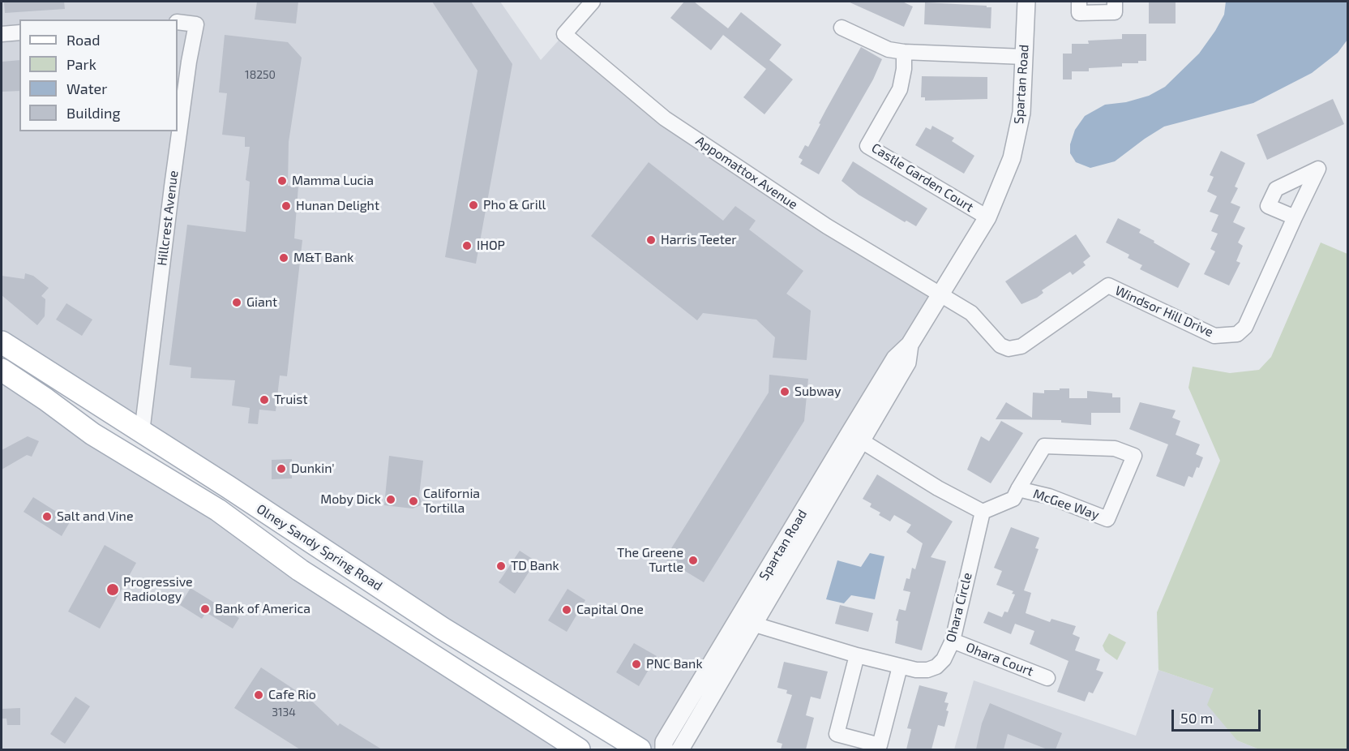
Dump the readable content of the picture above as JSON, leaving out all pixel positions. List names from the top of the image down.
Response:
{
  "streets": {
    "main road": ["Olney Sandy Spring Road"],
    "street": [
      "Spartan Road",
      "Appomattox Avenue",
      "Castle Garden Court",
      "Hillcrest Avenue",
      "Windsor Hill Drive",
      "McGee Way",
      "Ohara Circle",
      "Ohara Court"
    ]
  },
  "crossings": [
    ["Spartan Road", "Appomattox Avenue"],
    ["Spartan Road", "Castle Garden Court"],
    ["Spartan Road", "Windsor Hill Drive"],
    ["Spartan Road", "Ohara Circle"],
    ["Appomattox Avenue", "Windsor Hill Drive"],
    ["Hillcrest Avenue", "Olney Sandy Spring Road"],
    ["McGee Way", "Ohara Circle"],
    ["Ohara Circle", "Ohara Court"]
  ],
  "places": [
    "Mamma Lucia",
    "Pho & Grill",
    "Hunan Delight",
    "Harris Teeter",
    "IHOP",
    "M&T Bank",
    "Giant",
    "Subway",
    "Truist",
    "Dunkin'",
    "Moby Dick",
    "California Tortilla",
    "Salt and Vine",
    "The Greene Turtle",
    "TD Bank",
    "Progressive Radiology",
    "Bank of America",
    "Capital One",
    "PNC Bank",
    "Cafe Rio"
  ],
  "house_numbers": ["18250", "3134"],
  "legend": [
    "Road",
    "Park",
    "Water",
    "Building"
  ],
  "scale_bar": "50 m"
}
